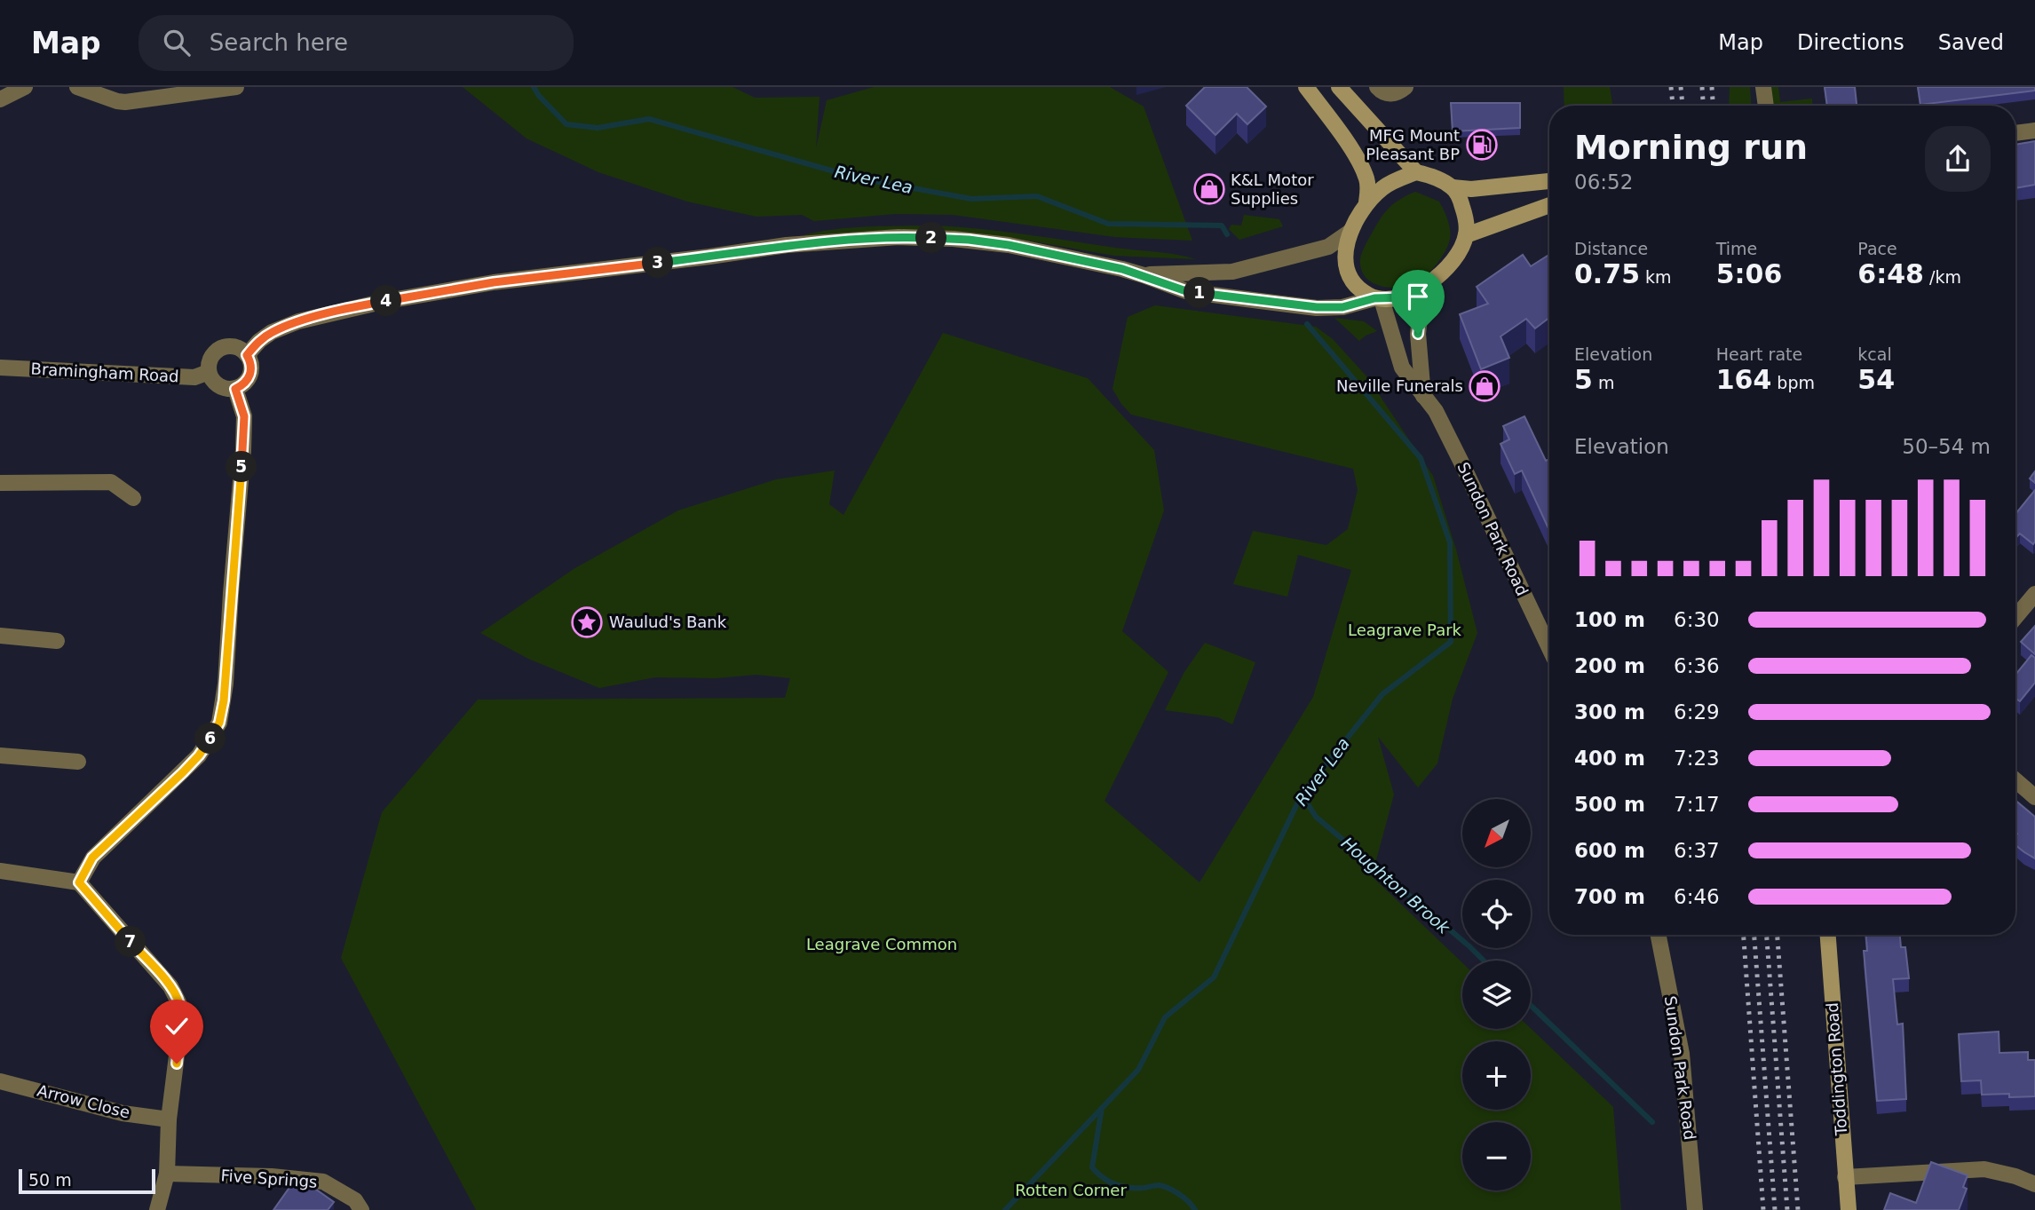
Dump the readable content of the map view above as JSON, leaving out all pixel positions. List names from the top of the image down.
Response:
{
  "streets": {
    "main road": ["Toddington Road"],
    "street": [
      "Bramingham Road",
      "Sundon Park Road",
      "Arrow Close",
      "Five Springs"
    ]
  },
  "water": ["River Lea", "Houghton Brook"],
  "parks": ["Leagrave Park", "Leagrave Common", "Rotten Corner"],
  "places": {
    "fuel station": ["MFG Mount Pleasant BP"],
    "shop": ["K&L Motor Supplies", "Neville Funerals"],
    "place": ["Waulud's Bank"]
  },
  "scale_bar": "50 m",
  "north": "bottom left",
  "page": {
    "header": "Map",
    "search": "Search here",
    "nav": ["Map", "Directions", "Saved"],
    "heading": ["Morning run", "06:52"],
    "stats": [
      ["Distance", "0.75 km"],
      ["Time", "5:06"],
      ["Pace", "6:48 /km"],
      ["Elevation", "5 m"],
      ["Heart rate", "164 bpm"],
      ["kcal", "54"]
    ],
    "pins": [
      "2",
      "3",
      "1",
      "4",
      "5",
      "6",
      "7"
    ],
    "chart": ["Elevation", "50–54 m"],
    "list": [
      {
        "name": "100 m",
        "note": "6:30"
      },
      {
        "name": "200 m",
        "note": "6:36"
      },
      {
        "name": "300 m",
        "note": "6:29"
      },
      {
        "name": "400 m",
        "note": "7:23"
      },
      {
        "name": "500 m",
        "note": "7:17"
      },
      {
        "name": "600 m",
        "note": "6:37"
      },
      {
        "name": "700 m",
        "note": "6:46"
      }
    ],
    "map_buttons": ["+", "−"],
    "scale": "50 m"
  }
}
